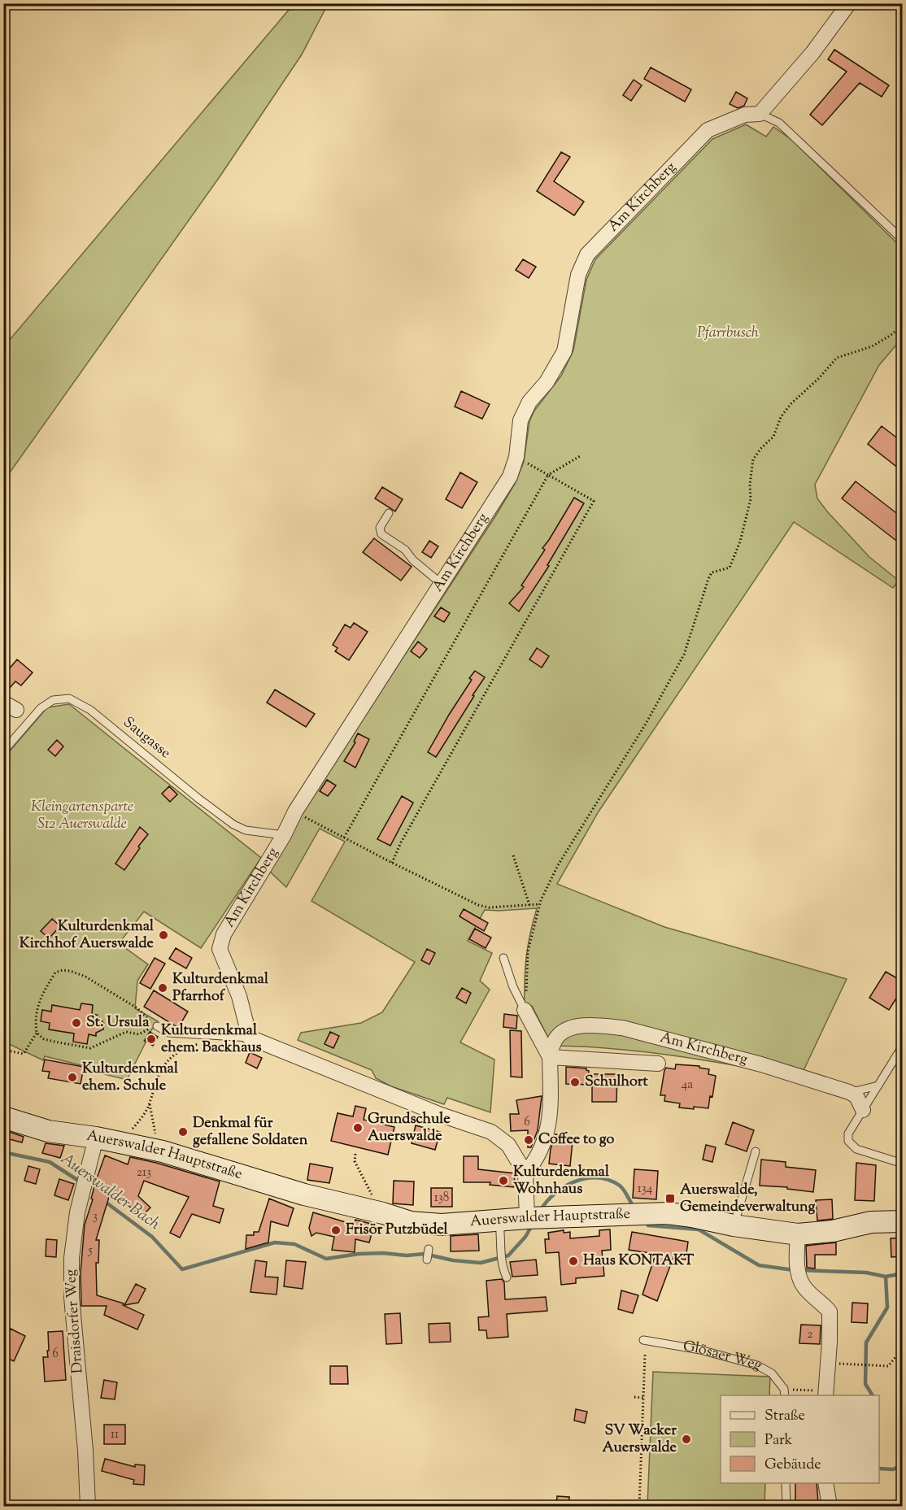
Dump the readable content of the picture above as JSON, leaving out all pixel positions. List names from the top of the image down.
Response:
{
  "streets": {
    "main road": ["Auerswalder Hauptstraße"],
    "street": ["Am Kirchberg", "Draisdorfer Weg"],
    "lane": ["Saugasse", "Glösaer Weg"]
  },
  "crossings": [
    ["Am Kirchberg", "Saugasse"],
    ["Auerswalder Hauptstraße", "Draisdorfer Weg"]
  ],
  "water": ["Auerswalder Bach"],
  "parks": ["Pfarrbusch", "Kleingartensparte S12 Auerswalde"],
  "places": {
    "other": [
      "Kulturdenkmal Kirchhof Auerswalde",
      "Kulturdenkmal Pfarrhof",
      "St. Ursula",
      "Kulturdenkmal ehem. Backhaus",
      "Kulturdenkmal ehem. Schule",
      "Schulhort",
      "Grundschule Auerswalde",
      "Denkmal für gefallene Soldaten",
      "Coffee to go",
      "Kulturdenkmal Wohnhaus",
      "Frisör Putzbüdel",
      "Haus KONTAKT",
      "SV Wacker Auerswalde"
    ],
    "transit": ["Auerswalde, Gemeindeverwaltung"]
  },
  "house_numbers": [
    "4a",
    "6",
    "213",
    "134",
    "138",
    "3",
    "5",
    "2",
    "6",
    "11"
  ],
  "legend": ["Straße", "Park", "Gebäude"]
}
